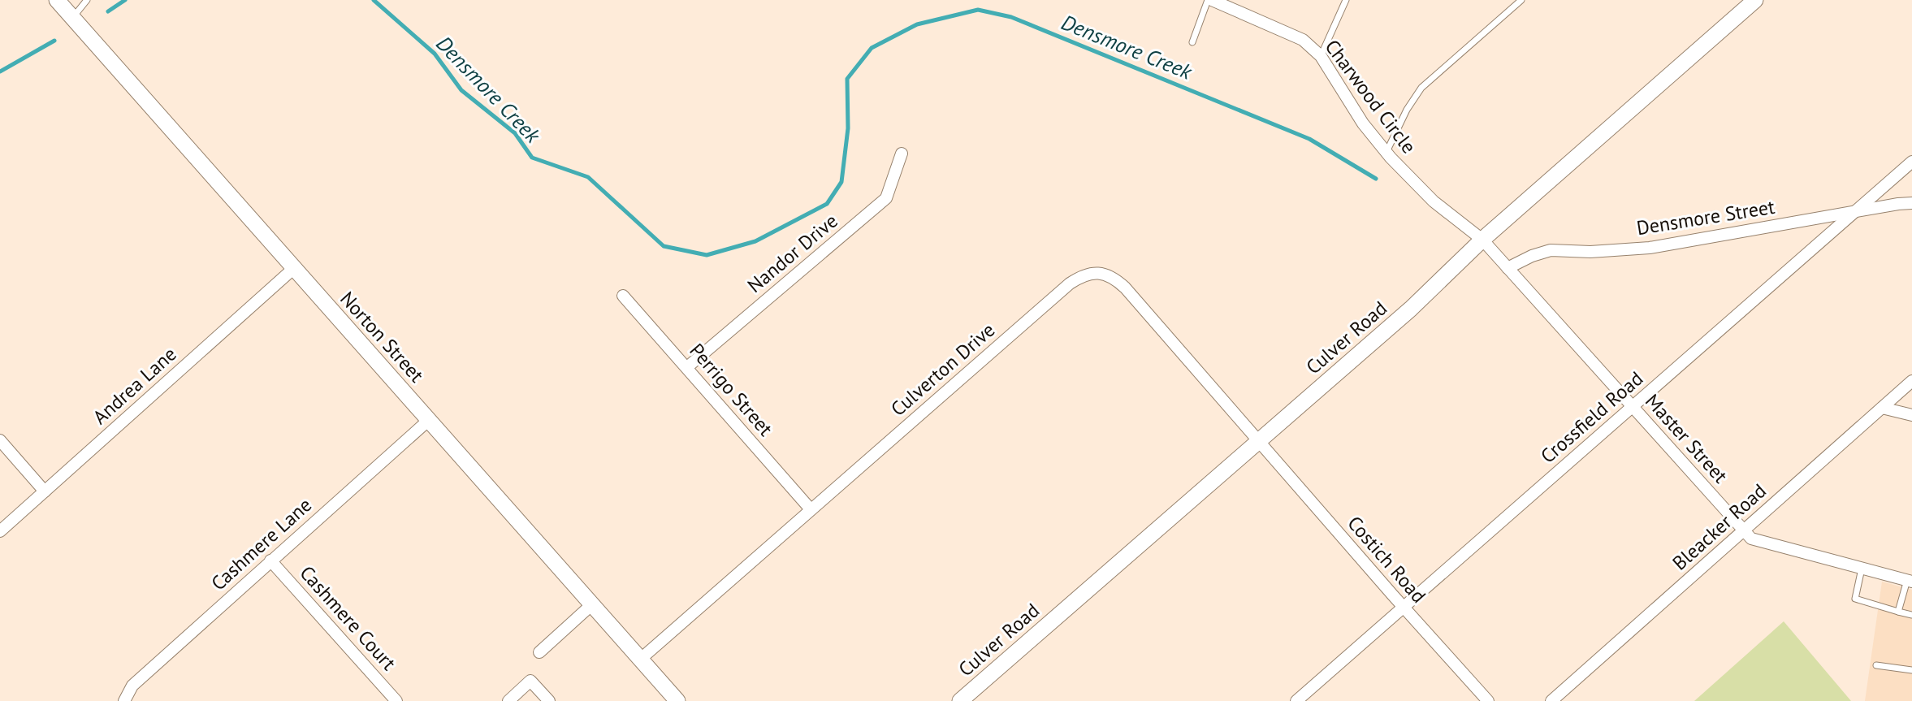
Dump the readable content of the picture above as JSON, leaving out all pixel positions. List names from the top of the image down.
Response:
{
  "streets": {
    "main road": ["Norton Street", "Culver Road"],
    "street": [
      "Charwood Circle",
      "Densmore Street",
      "Nandor Drive",
      "Culverton Drive",
      "Andrea Lane",
      "Perrigo Street",
      "Crossfield Road",
      "Master Street",
      "Bleacker Road",
      "Cashmere Lane",
      "Costich Road",
      "Cashmere Court"
    ]
  },
  "crossings": [
    ["Charwood Circle", "Culver Road"],
    ["Charwood Circle", "Master Street"],
    ["Densmore Street", "Crossfield Road"],
    ["Densmore Street", "Master Street"],
    ["Nandor Drive", "Perrigo Street"],
    ["Norton Street", "Culverton Drive"],
    ["Norton Street", "Andrea Lane"],
    ["Norton Street", "Cashmere Lane"],
    ["Culver Road", "Culverton Drive"],
    ["Culver Road", "Master Street"],
    ["Culver Road", "Costich Road"],
    ["Culverton Drive", "Perrigo Street"],
    ["Culverton Drive", "Costich Road"],
    ["Crossfield Road", "Master Street"],
    ["Crossfield Road", "Costich Road"],
    ["Master Street", "Bleacker Road"],
    ["Cashmere Lane", "Cashmere Court"]
  ],
  "water": ["Densmore Creek"]
}
